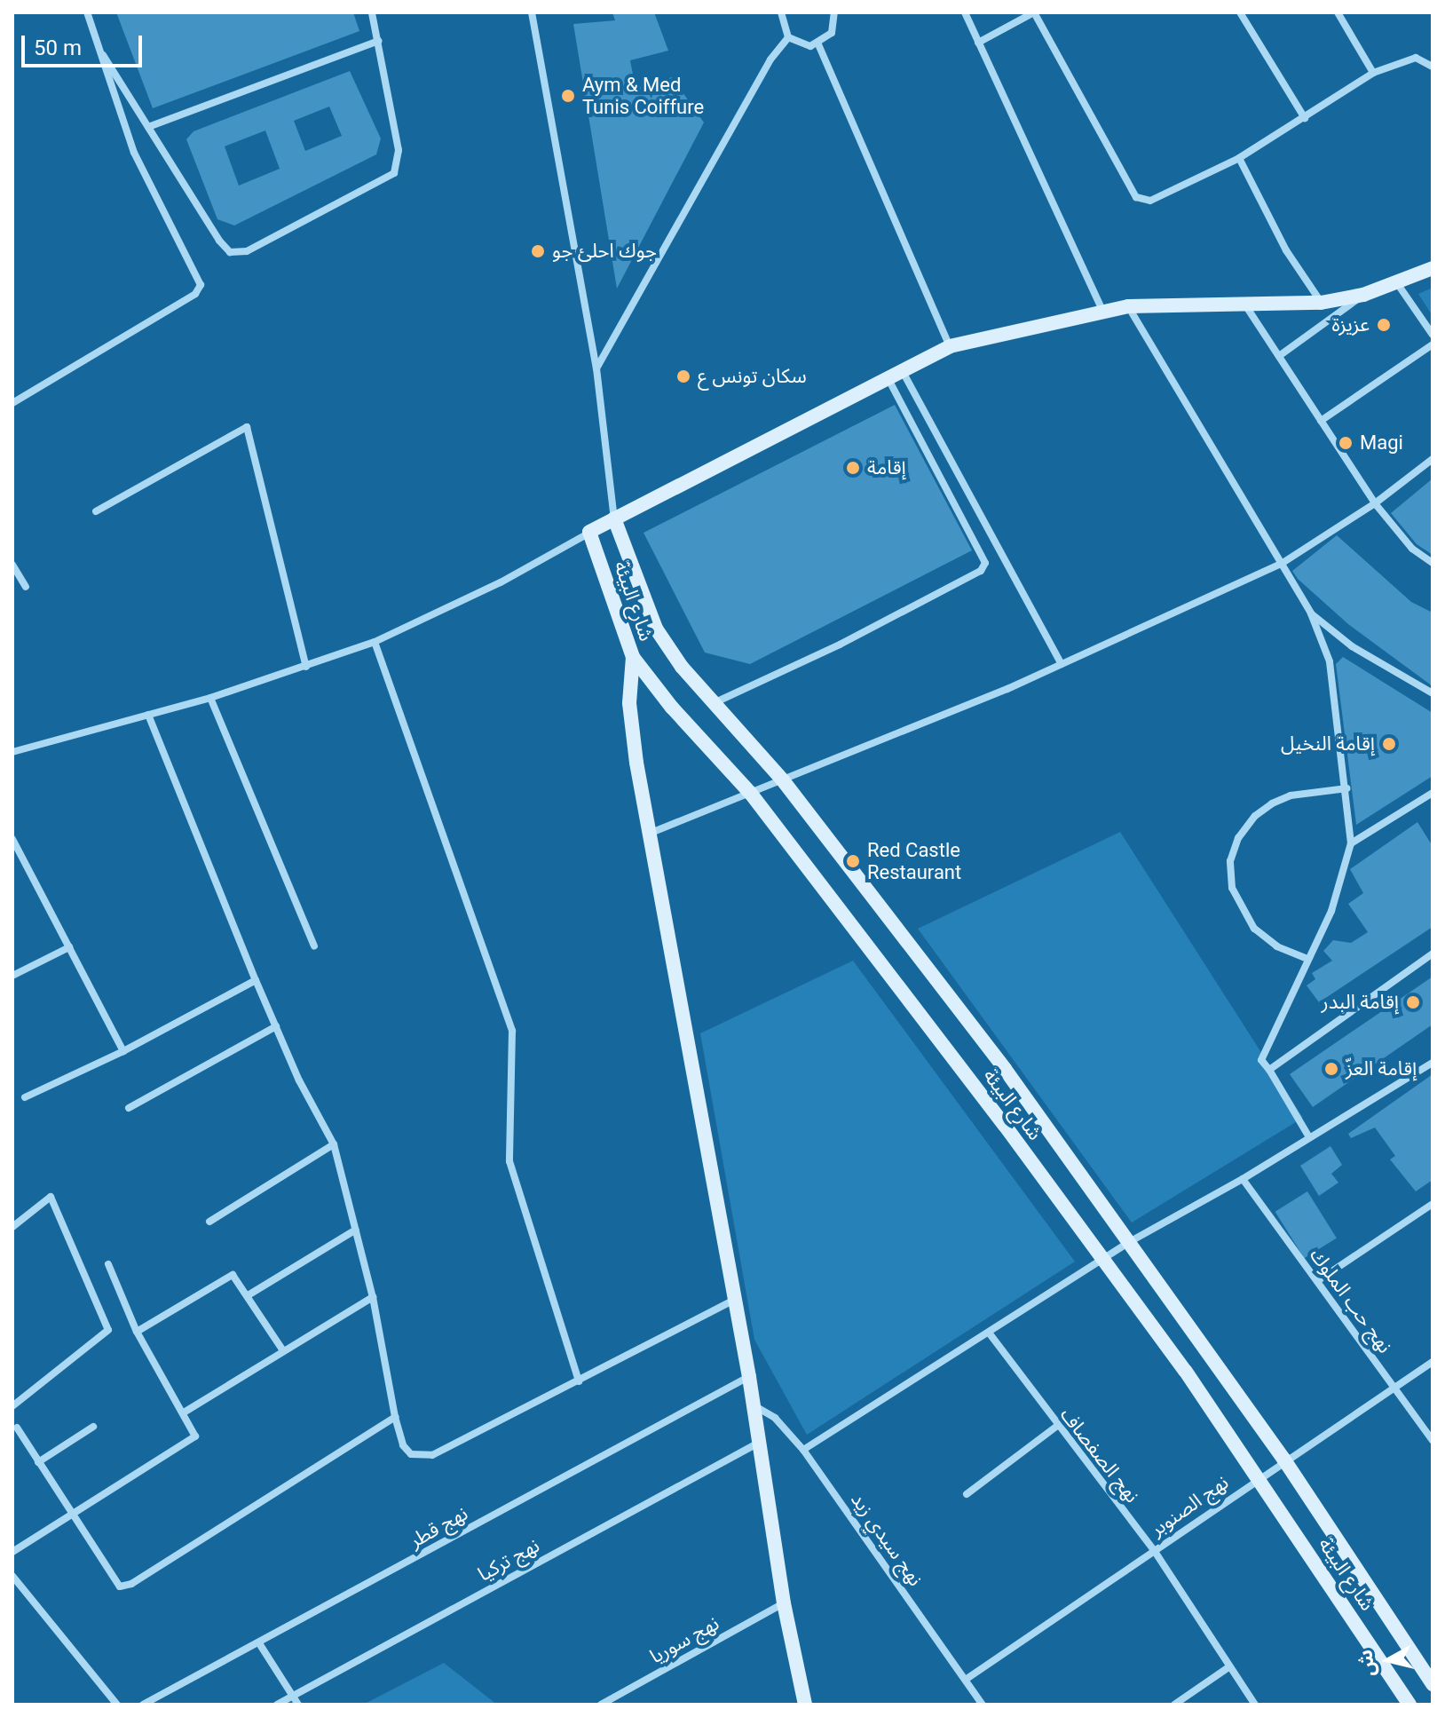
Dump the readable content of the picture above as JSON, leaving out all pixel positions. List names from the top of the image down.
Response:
{
  "streets": {
    "street": [
      "شارع البيئة",
      "نهج حب الملوك",
      "نهج الصفصاف",
      "نهج الصنوبر",
      "نهج قطر",
      "نهج سيدي زيد",
      "نهج تركيا",
      "نهج سوريا"
    ]
  },
  "crossings": [
    ["شارع البيئة", "نهج الصنوبر"],
    ["نهج حب الملوك", "نهج الصنوبر"],
    ["نهج الصفصاف", "نهج الصنوبر"],
    ["نهج الصنوبر", "نهج سيدي زيد"]
  ],
  "places": [
    "Aym & Med Tunis Coiffure",
    "جوك احلئ جو",
    "عزيزة",
    "سكان تونس ع",
    "Magi",
    "إقامة",
    "إقامة النخيل",
    "Red Castle Restaurant",
    "إقامة البدر",
    "إقامة العزّ"
  ],
  "scale_bar": "50 m",
  "north": "left"
}
